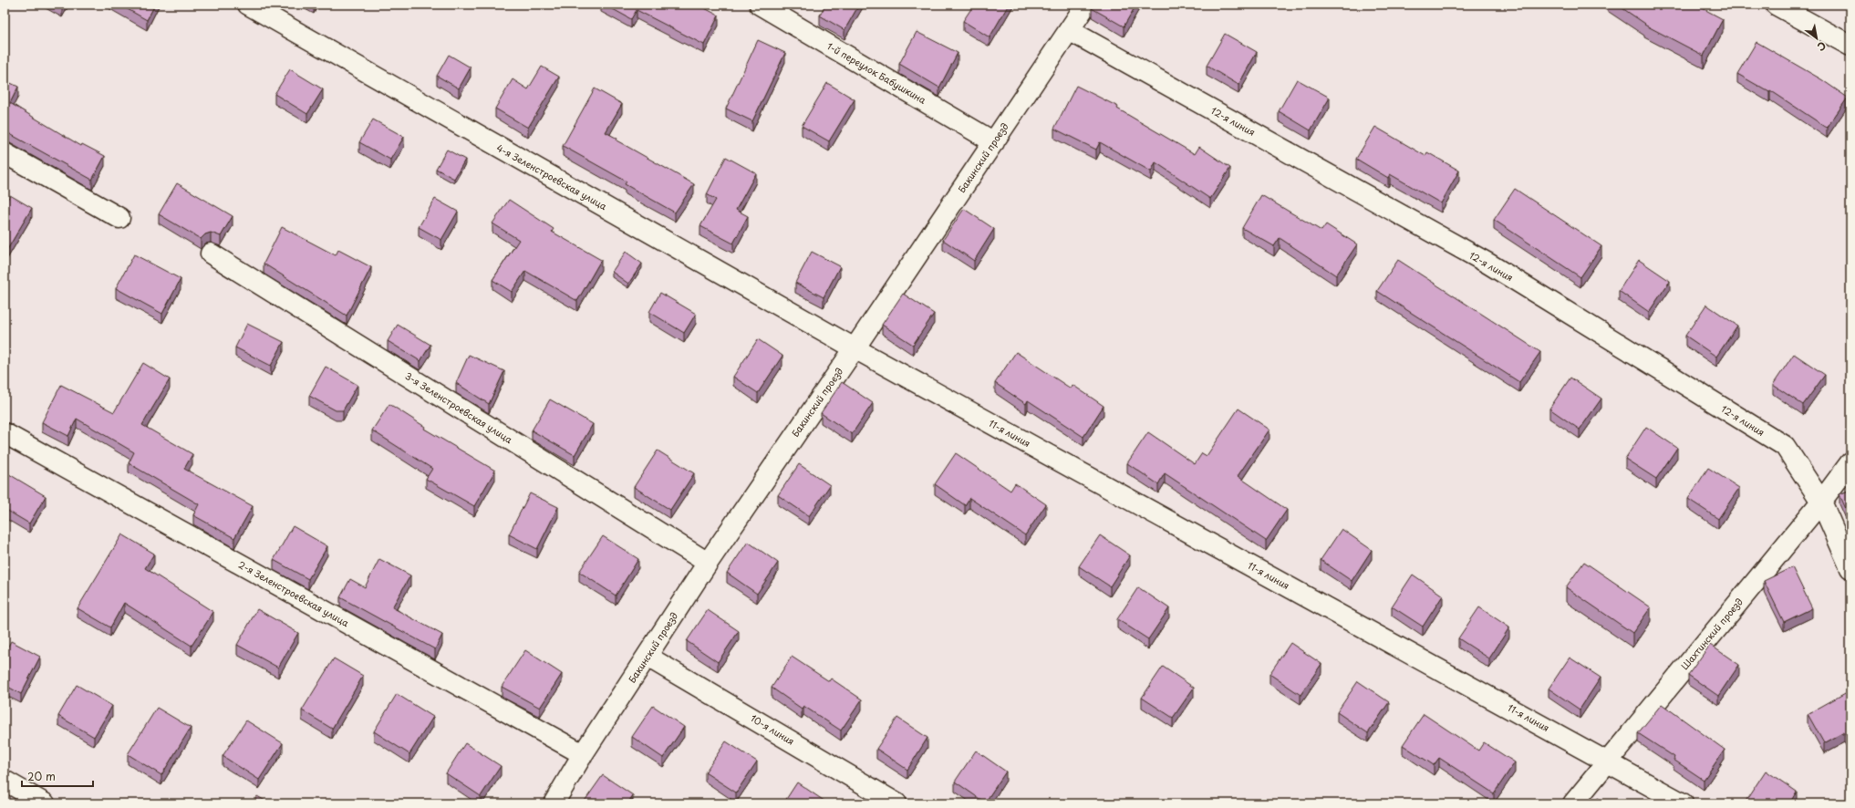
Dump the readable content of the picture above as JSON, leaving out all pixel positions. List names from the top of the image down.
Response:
{
  "streets": {
    "street": [
      "1-й переулок Бабушкина",
      "12-я линия",
      "Бакинский проезд",
      "4-я Зеленстроевская улица",
      "3-я Зеленстроевская улица",
      "11-я линия",
      "2-я Зеленстроевская улица",
      "Шахтинский проезд",
      "10-я линия"
    ]
  },
  "crossings": [
    ["1-й переулок Бабушкина", "Бакинский проезд"],
    ["12-я линия", "Бакинский проезд"],
    ["12-я линия", "Шахтинский проезд"],
    ["Бакинский проезд", "4-я Зеленстроевская улица"],
    ["Бакинский проезд", "3-я Зеленстроевская улица"],
    ["Бакинский проезд", "11-я линия"],
    ["Бакинский проезд", "2-я Зеленстроевская улица"],
    ["Бакинский проезд", "10-я линия"],
    ["4-я Зеленстроевская улица", "11-я линия"],
    ["11-я линия", "Шахтинский проезд"]
  ],
  "scale_bar": "20 m",
  "north": "bottom right"
}
